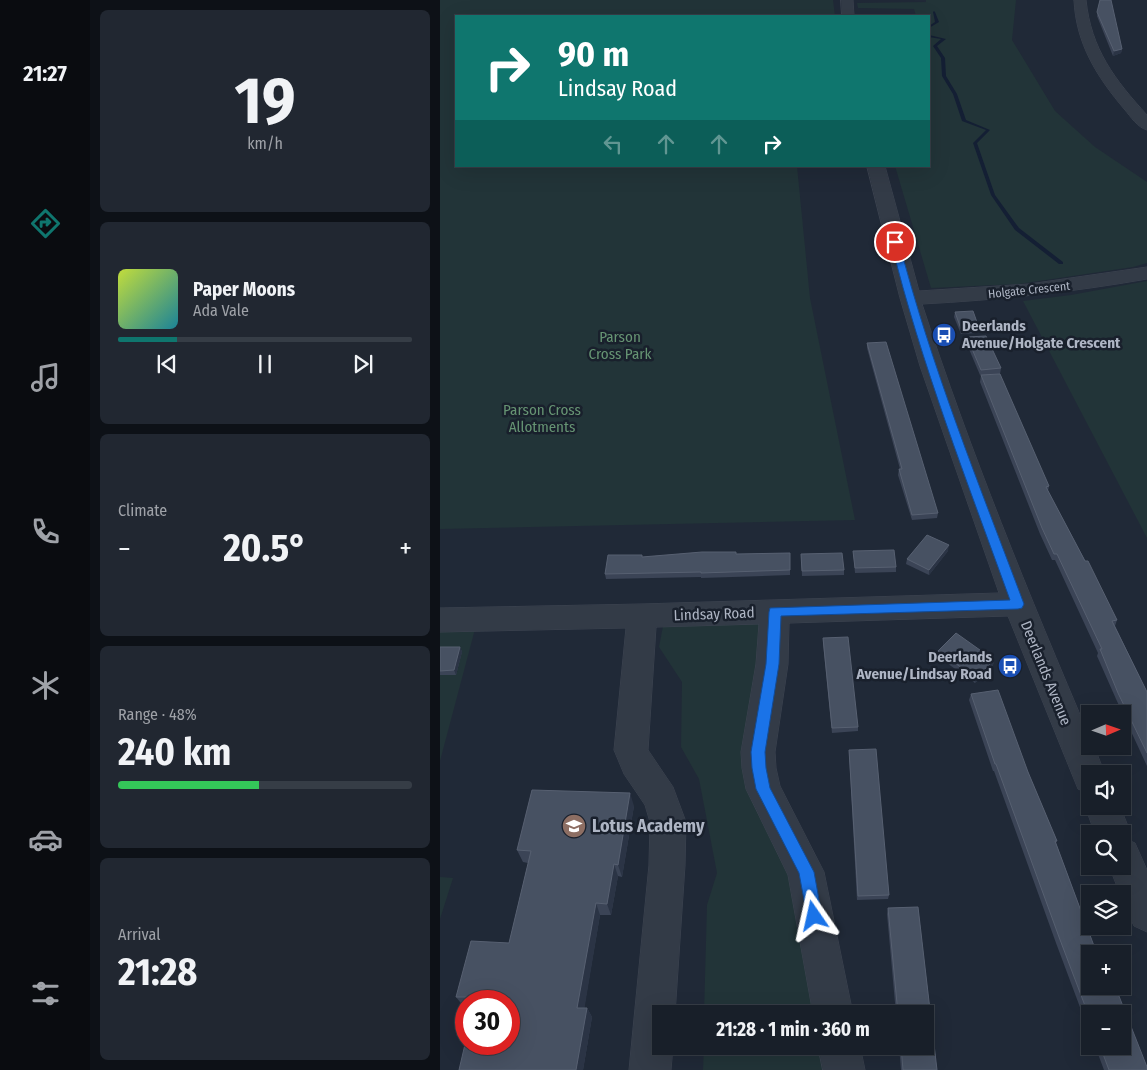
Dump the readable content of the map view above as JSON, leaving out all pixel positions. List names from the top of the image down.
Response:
{
  "streets": {
    "street": ["Holgate Crescent", "Lindsay Road", "Deerlands Avenue"]
  },
  "crossings": [
    ["Holgate Crescent", "Deerlands Avenue"],
    ["Lindsay Road", "Deerlands Avenue"]
  ],
  "parks": ["Parson Cross Park", "Parson Cross Allotments"],
  "places": {
    "bus stop": ["Deerlands Avenue/Holgate Crescent", "Deerlands Avenue/Lindsay Road"],
    "school or university": ["Lotus Academy"]
  },
  "north": "right",
  "page": {
    "tabs": "21:27",
    "tile": [
      ["19", "km/h"],
      "Climate",
      ["Range · 48%", "240 km"],
      ["Arrival", "21:28"]
    ],
    "turn": ["90 m", "Lindsay Road"],
    "song": ["Paper Moons", "Ada Vale"],
    "heat": ["−", "20.5°", "+"],
    "map_buttons": ["+", "−"],
    "limit": "30",
    "trip": "21:28 · 1 min · 360 m"
  }
}
